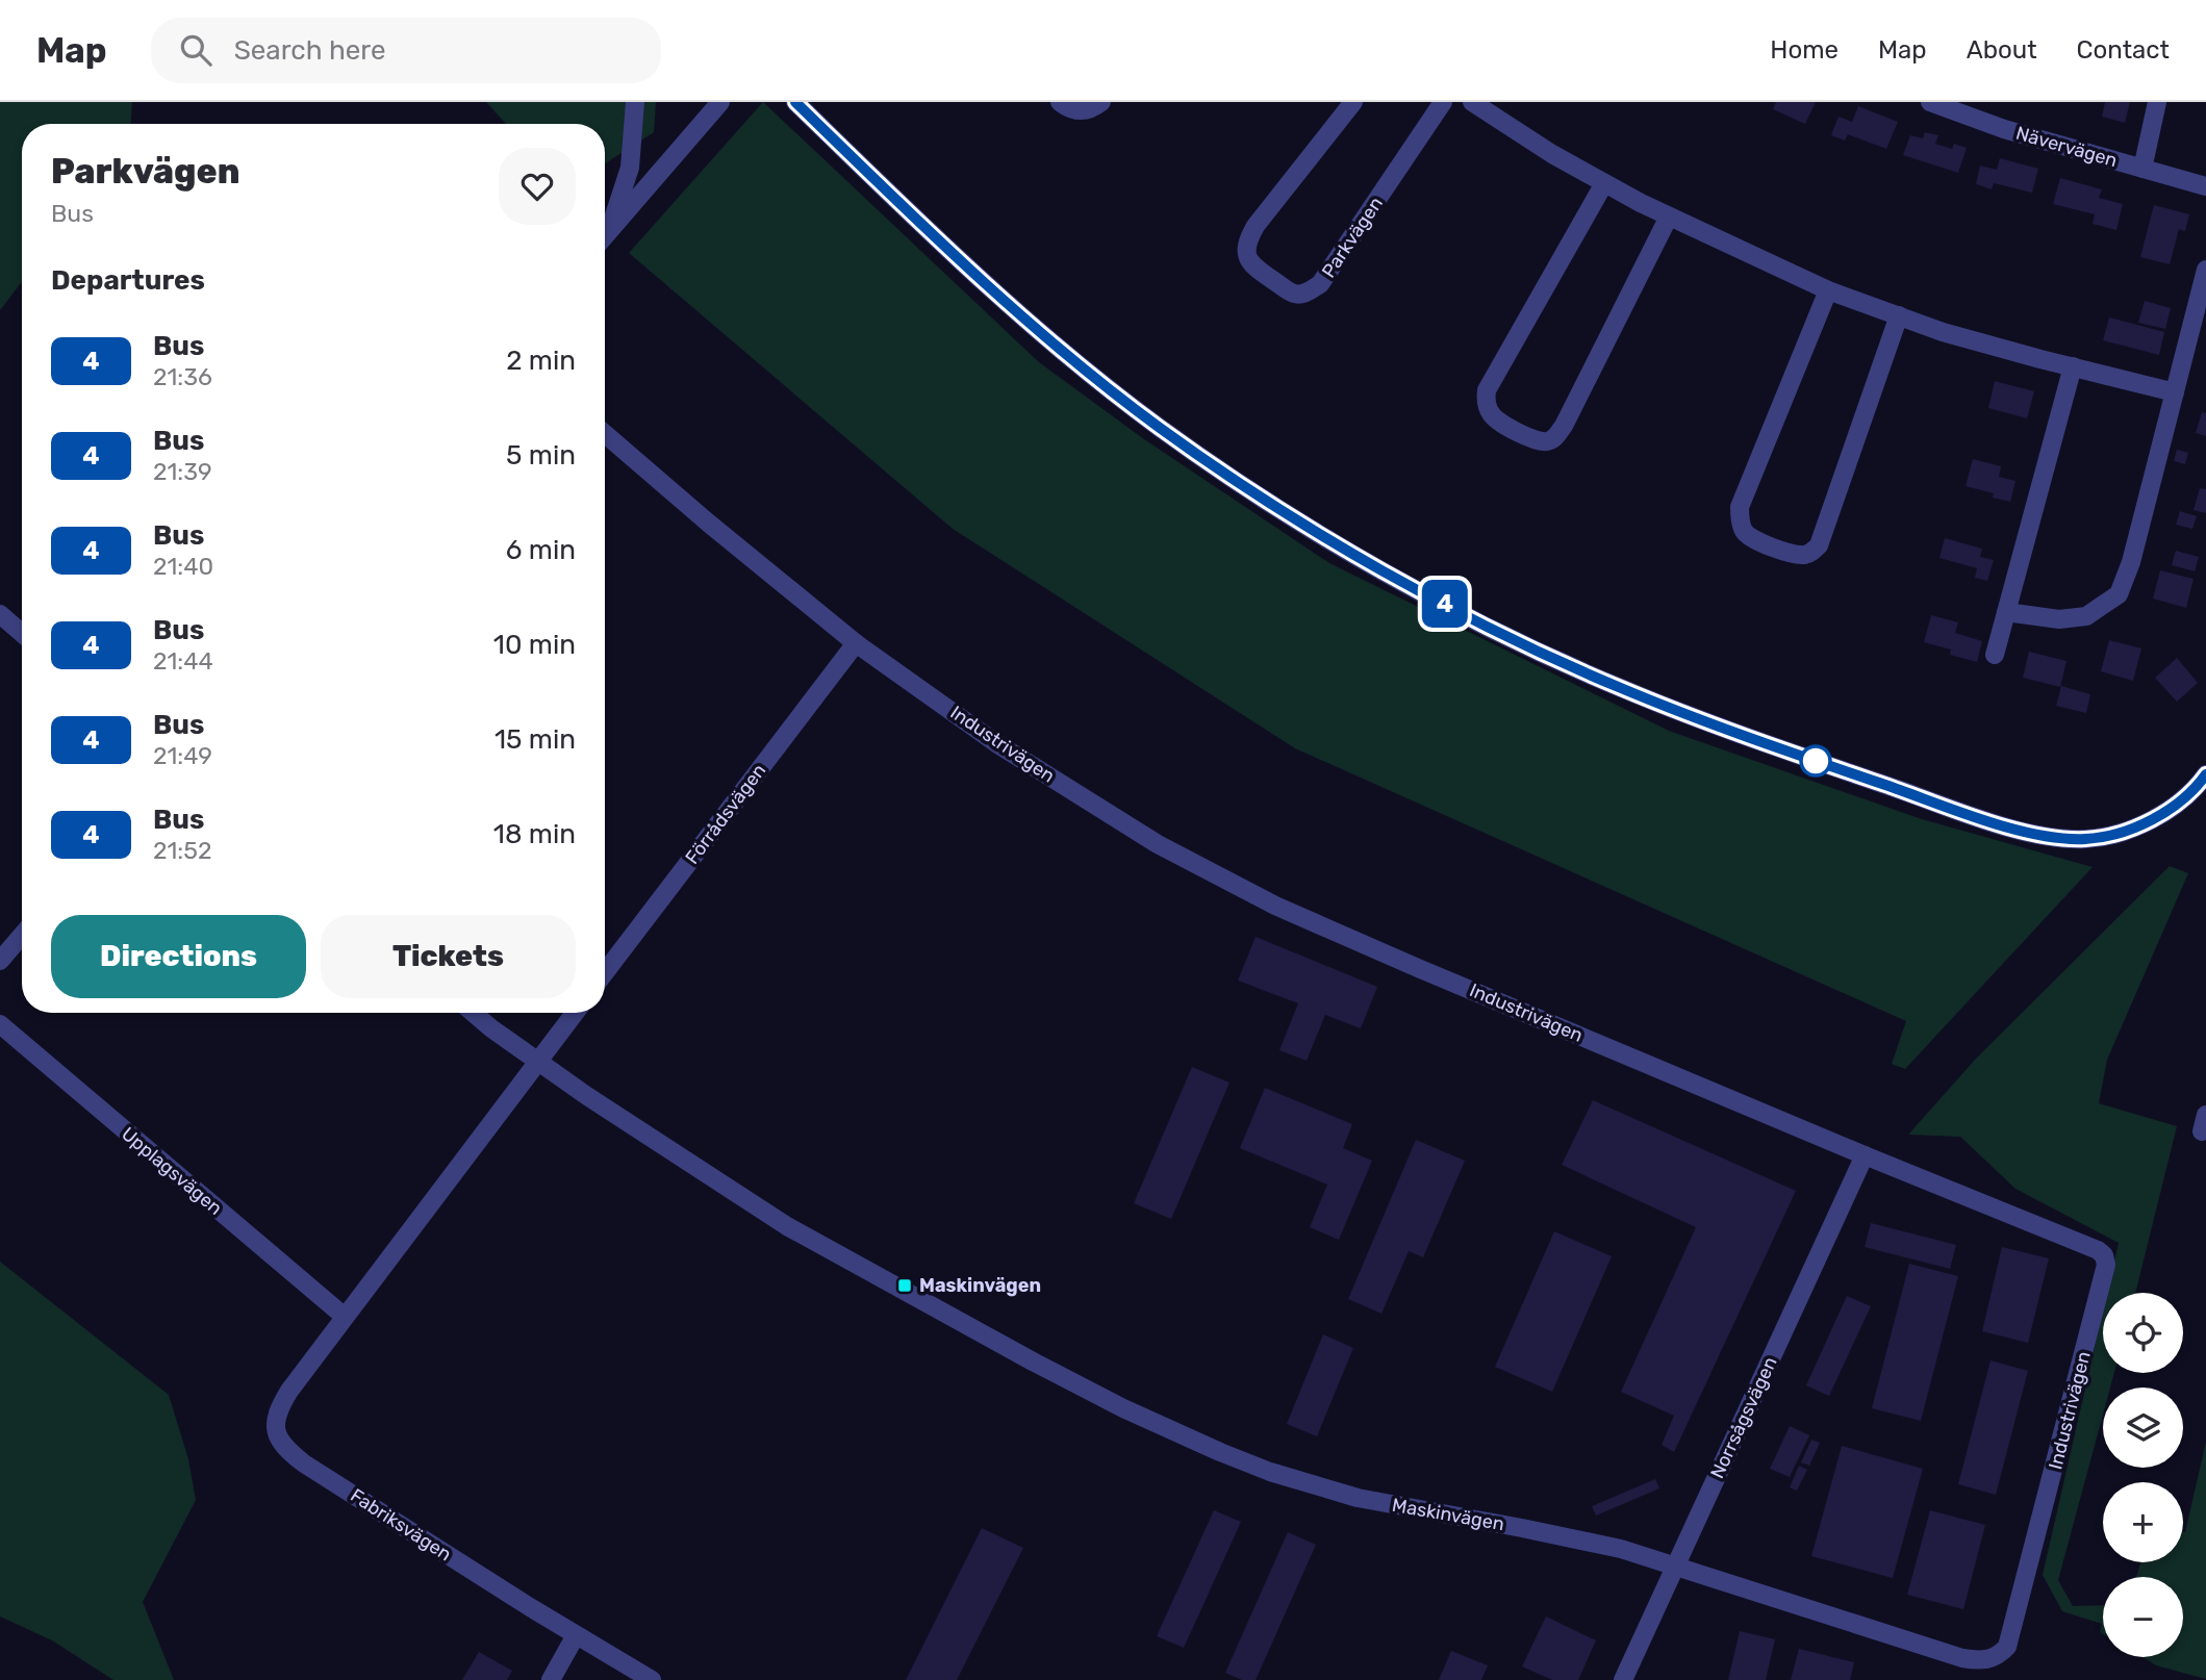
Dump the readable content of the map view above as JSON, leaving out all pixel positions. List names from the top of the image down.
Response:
{
  "streets": {
    "street": [
      "Nävervägen",
      "Parkvägen",
      "Industrivägen",
      "Förrådsvägen",
      "Upplagsvägen",
      "Norrsågsvägen",
      "Maskinvägen",
      "Fabriksvägen"
    ]
  },
  "crossings": [
    ["Industrivägen", "Förrådsvägen"],
    ["Industrivägen", "Norrsågsvägen"],
    ["Industrivägen", "Maskinvägen"],
    ["Upplagsvägen", "Fabriksvägen"],
    ["Norrsågsvägen", "Maskinvägen"]
  ],
  "places": {
    "transit": ["Maskinvägen"]
  },
  "lines": ["bus line 4"],
  "page": {
    "header": "Map",
    "search": "Search here",
    "nav": [
      "Home",
      "Map",
      "About",
      "Contact"
    ],
    "on_map": "4",
    "heading": [
      ["Parkvägen", "Bus"],
      "Departures"
    ],
    "list": [
      {
        "mark": "4",
        "name": "Bus",
        "note": "21:36",
        "value": "2 min"
      },
      {
        "mark": "4",
        "name": "Bus",
        "note": "21:39",
        "value": "5 min"
      },
      {
        "mark": "4",
        "name": "Bus",
        "note": "21:40",
        "value": "6 min"
      },
      {
        "mark": "4",
        "name": "Bus",
        "note": "21:44",
        "value": "10 min"
      },
      {
        "mark": "4",
        "name": "Bus",
        "note": "21:49",
        "value": "15 min"
      },
      {
        "mark": "4",
        "name": "Bus",
        "note": "21:52",
        "value": "18 min"
      }
    ],
    "buttons": ["Directions", "Tickets"],
    "map_buttons": ["+", "−"]
  }
}
